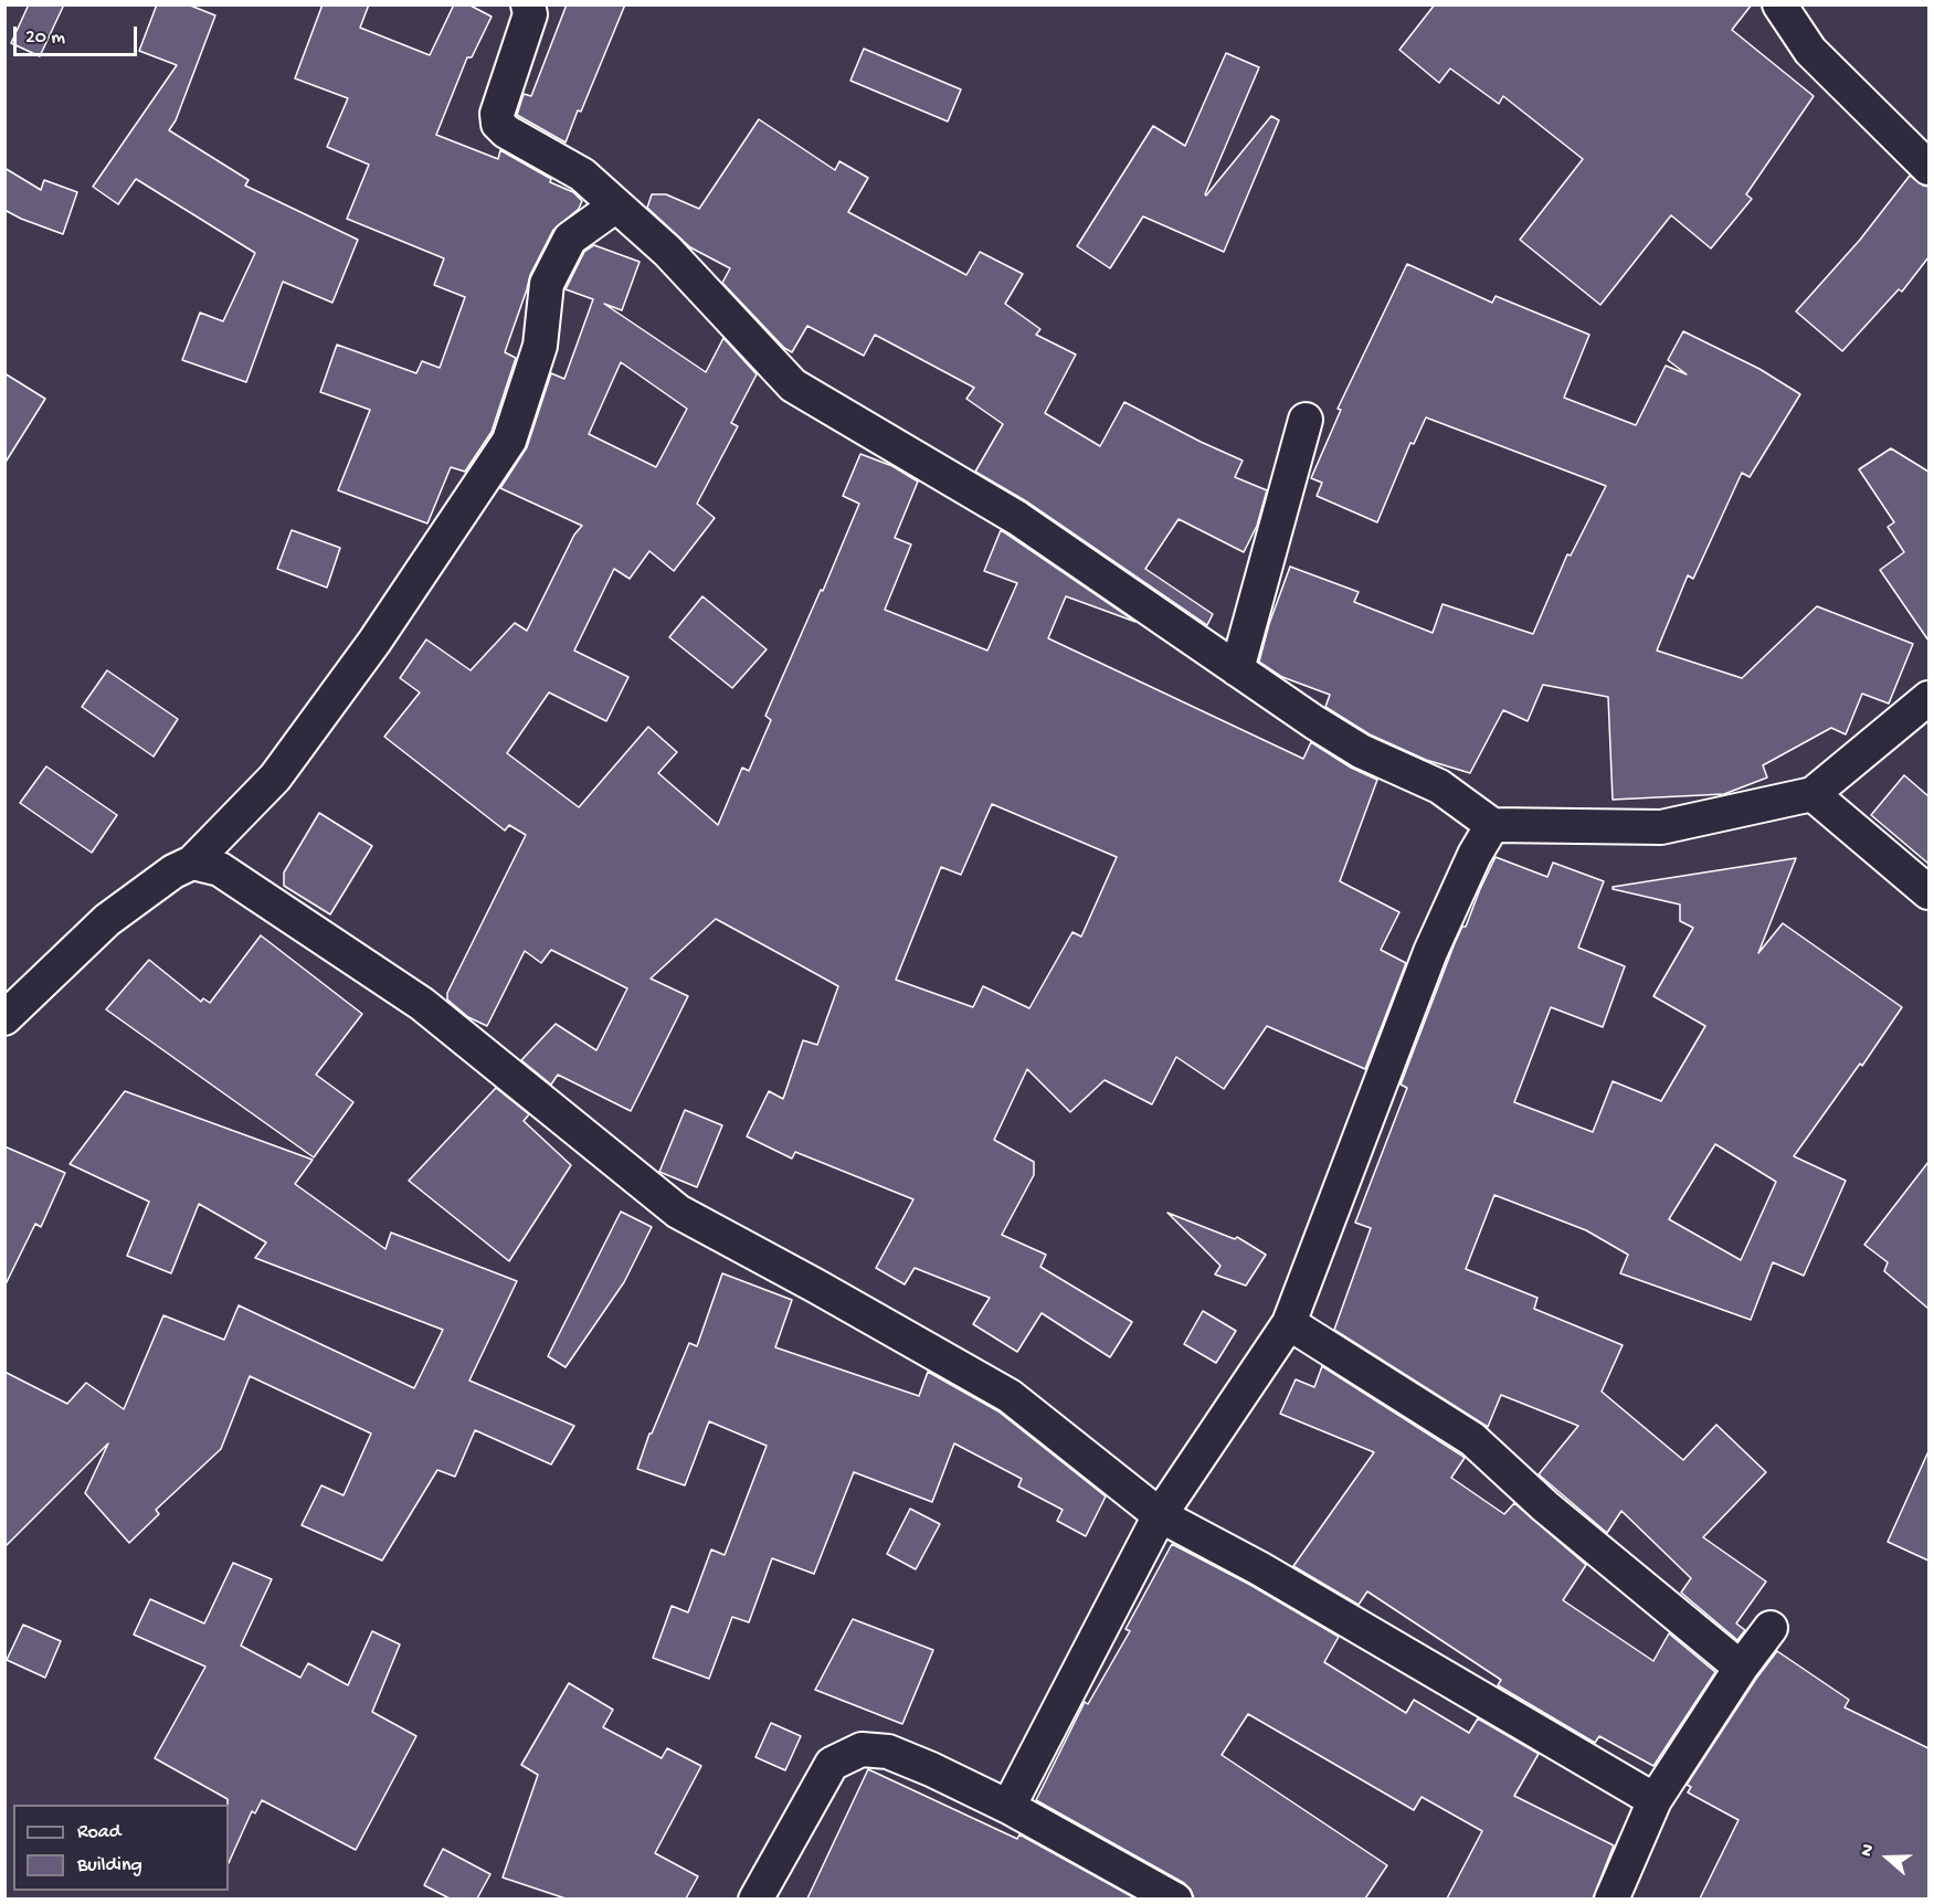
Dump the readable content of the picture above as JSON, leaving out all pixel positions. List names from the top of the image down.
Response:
{
  "legend": ["Road", "Building"],
  "scale_bar": "20 m",
  "north": "left"
}
